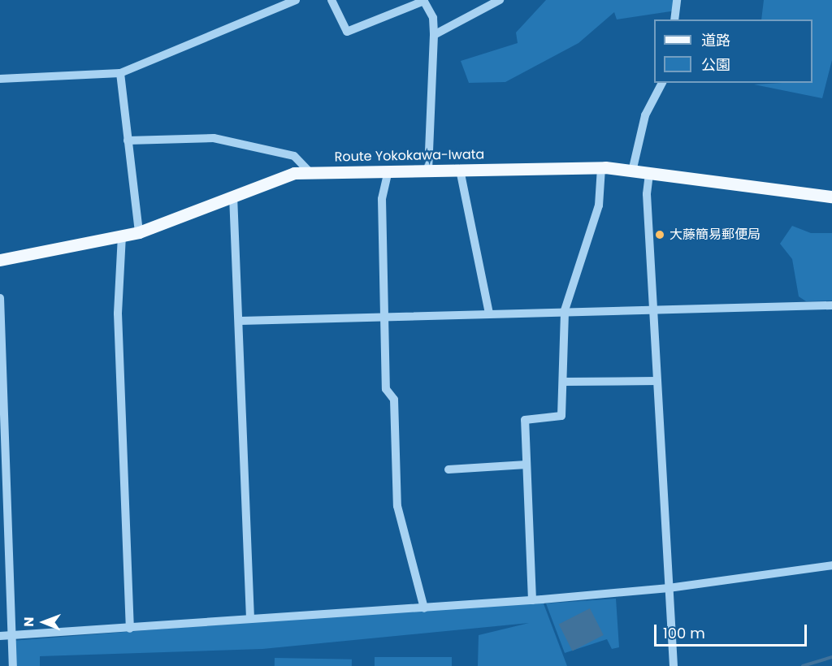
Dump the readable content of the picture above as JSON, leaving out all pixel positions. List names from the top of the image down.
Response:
{
  "streets": {
    "main road": ["Route Yokokawa-Iwata"]
  },
  "places": ["大藤簡易郵便局"],
  "legend": ["道路", "公園"],
  "scale_bar": "100 m",
  "north": "left"
}
